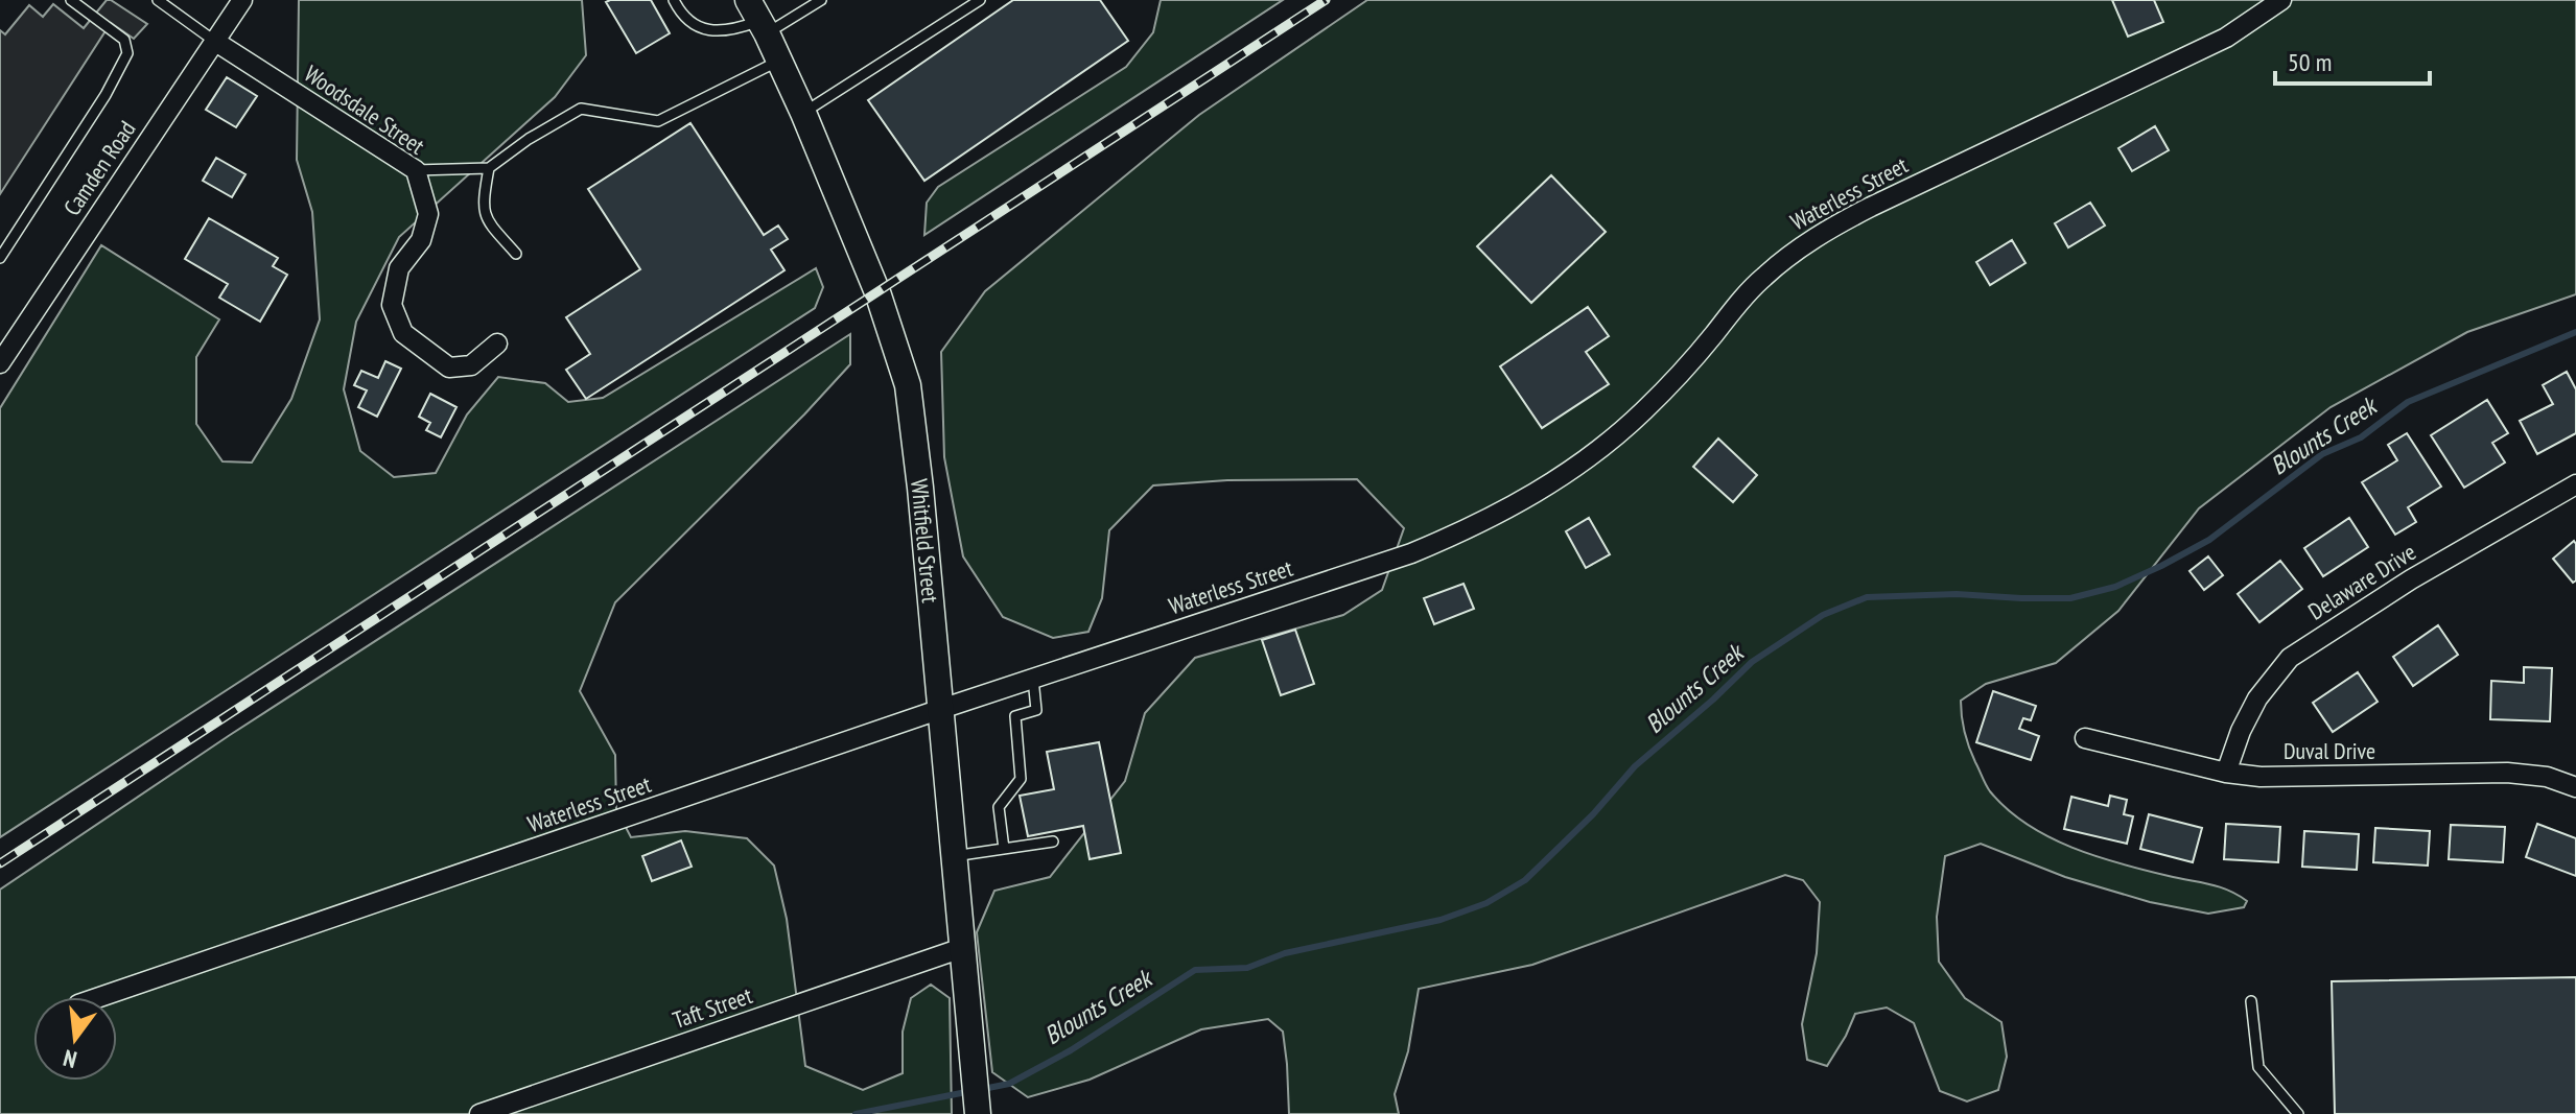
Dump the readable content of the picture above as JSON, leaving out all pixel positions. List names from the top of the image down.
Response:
{
  "streets": {
    "main road": ["Whitfield Street"],
    "street": [
      "Woodsdale Street",
      "Camden Road",
      "Waterless Street",
      "Delaware Drive",
      "Duval Drive",
      "Taft Street"
    ]
  },
  "crossings": [
    ["Woodsdale Street", "Camden Road"],
    ["Waterless Street", "Whitfield Street"],
    ["Whitfield Street", "Taft Street"],
    ["Delaware Drive", "Duval Drive"]
  ],
  "water": ["Blounts Creek"],
  "scale_bar": "50 m",
  "north": "bottom"
}
